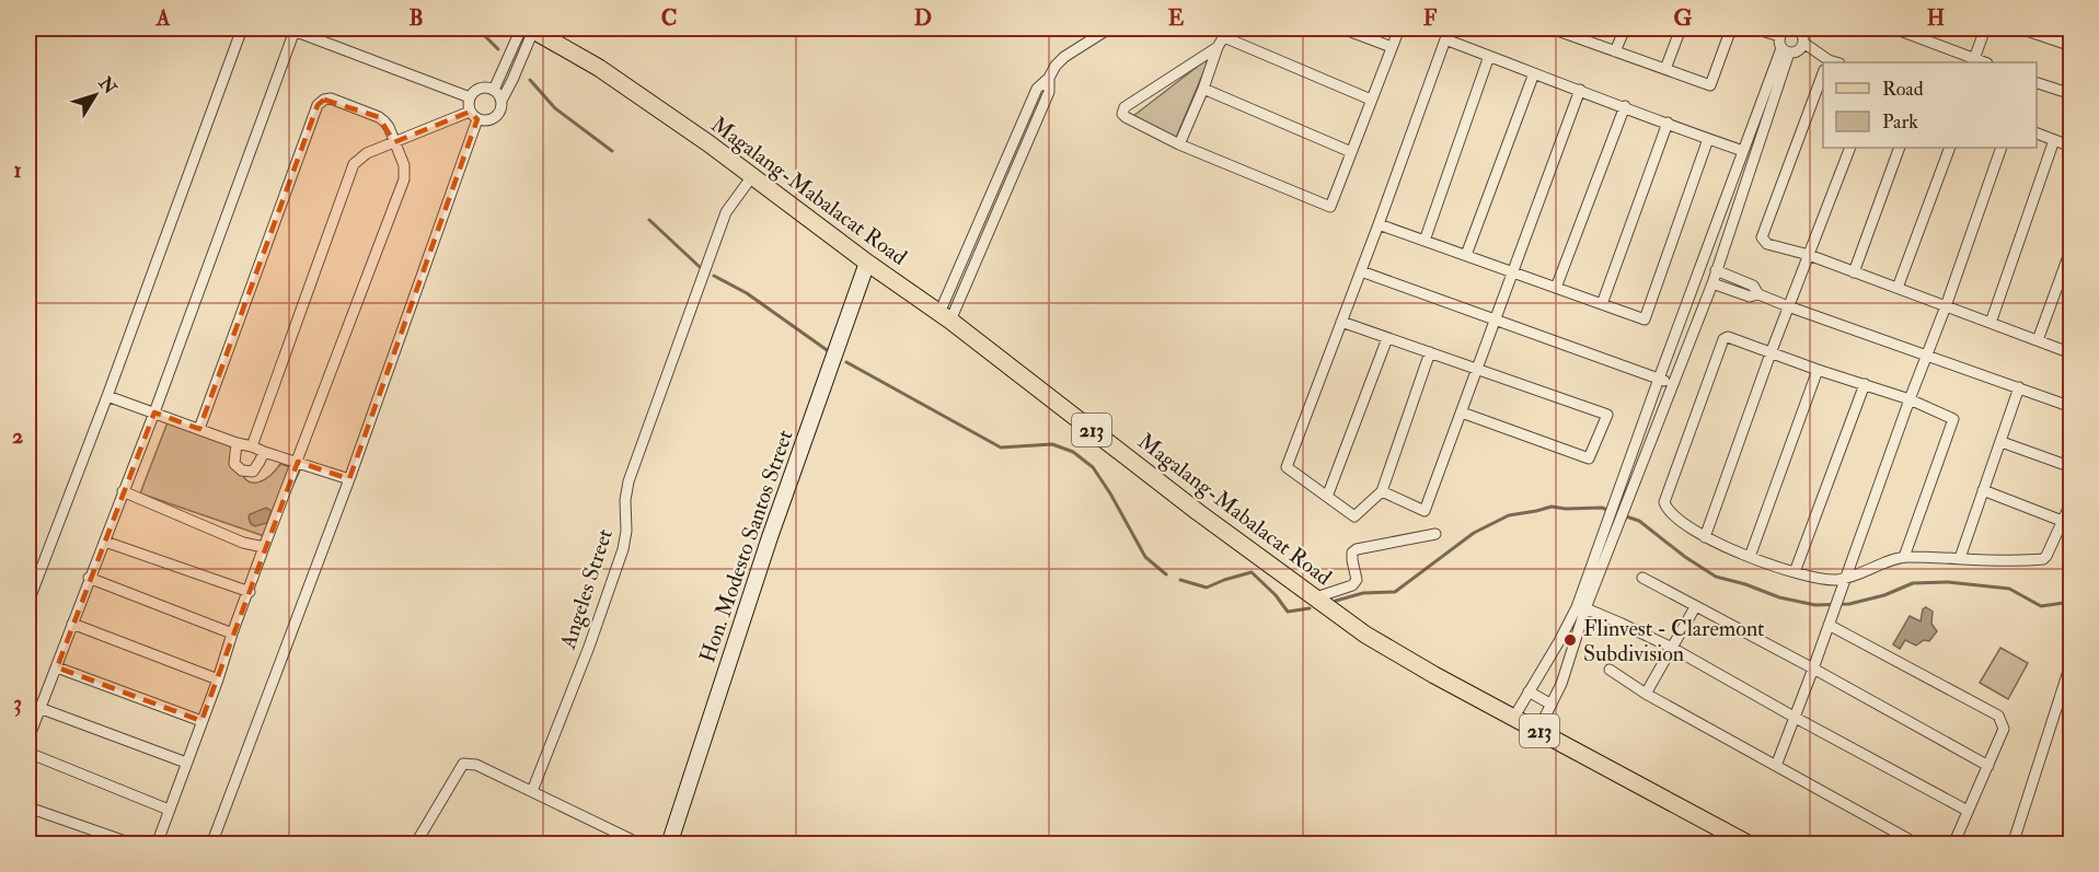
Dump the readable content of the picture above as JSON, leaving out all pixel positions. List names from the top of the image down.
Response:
{
  "streets": {
    "main road": ["Magalang-Mabalacat Road", "213"],
    "street": ["Hon. Modesto Santos Street", "Angeles Street"]
  },
  "crossings": [
    ["Magalang-Mabalacat Road", "Hon. Modesto Santos Street"],
    ["Magalang-Mabalacat Road", "Angeles Street"]
  ],
  "places": ["Flinvest - Claremont Subdivision"],
  "legend": ["Road", "Park"],
  "north": "top right",
  "grid": {
    "columns": [
      "A",
      "B",
      "C",
      "D",
      "E",
      "F",
      "G",
      "H"
    ],
    "rows": ["1", "2", "3"]
  }
}
